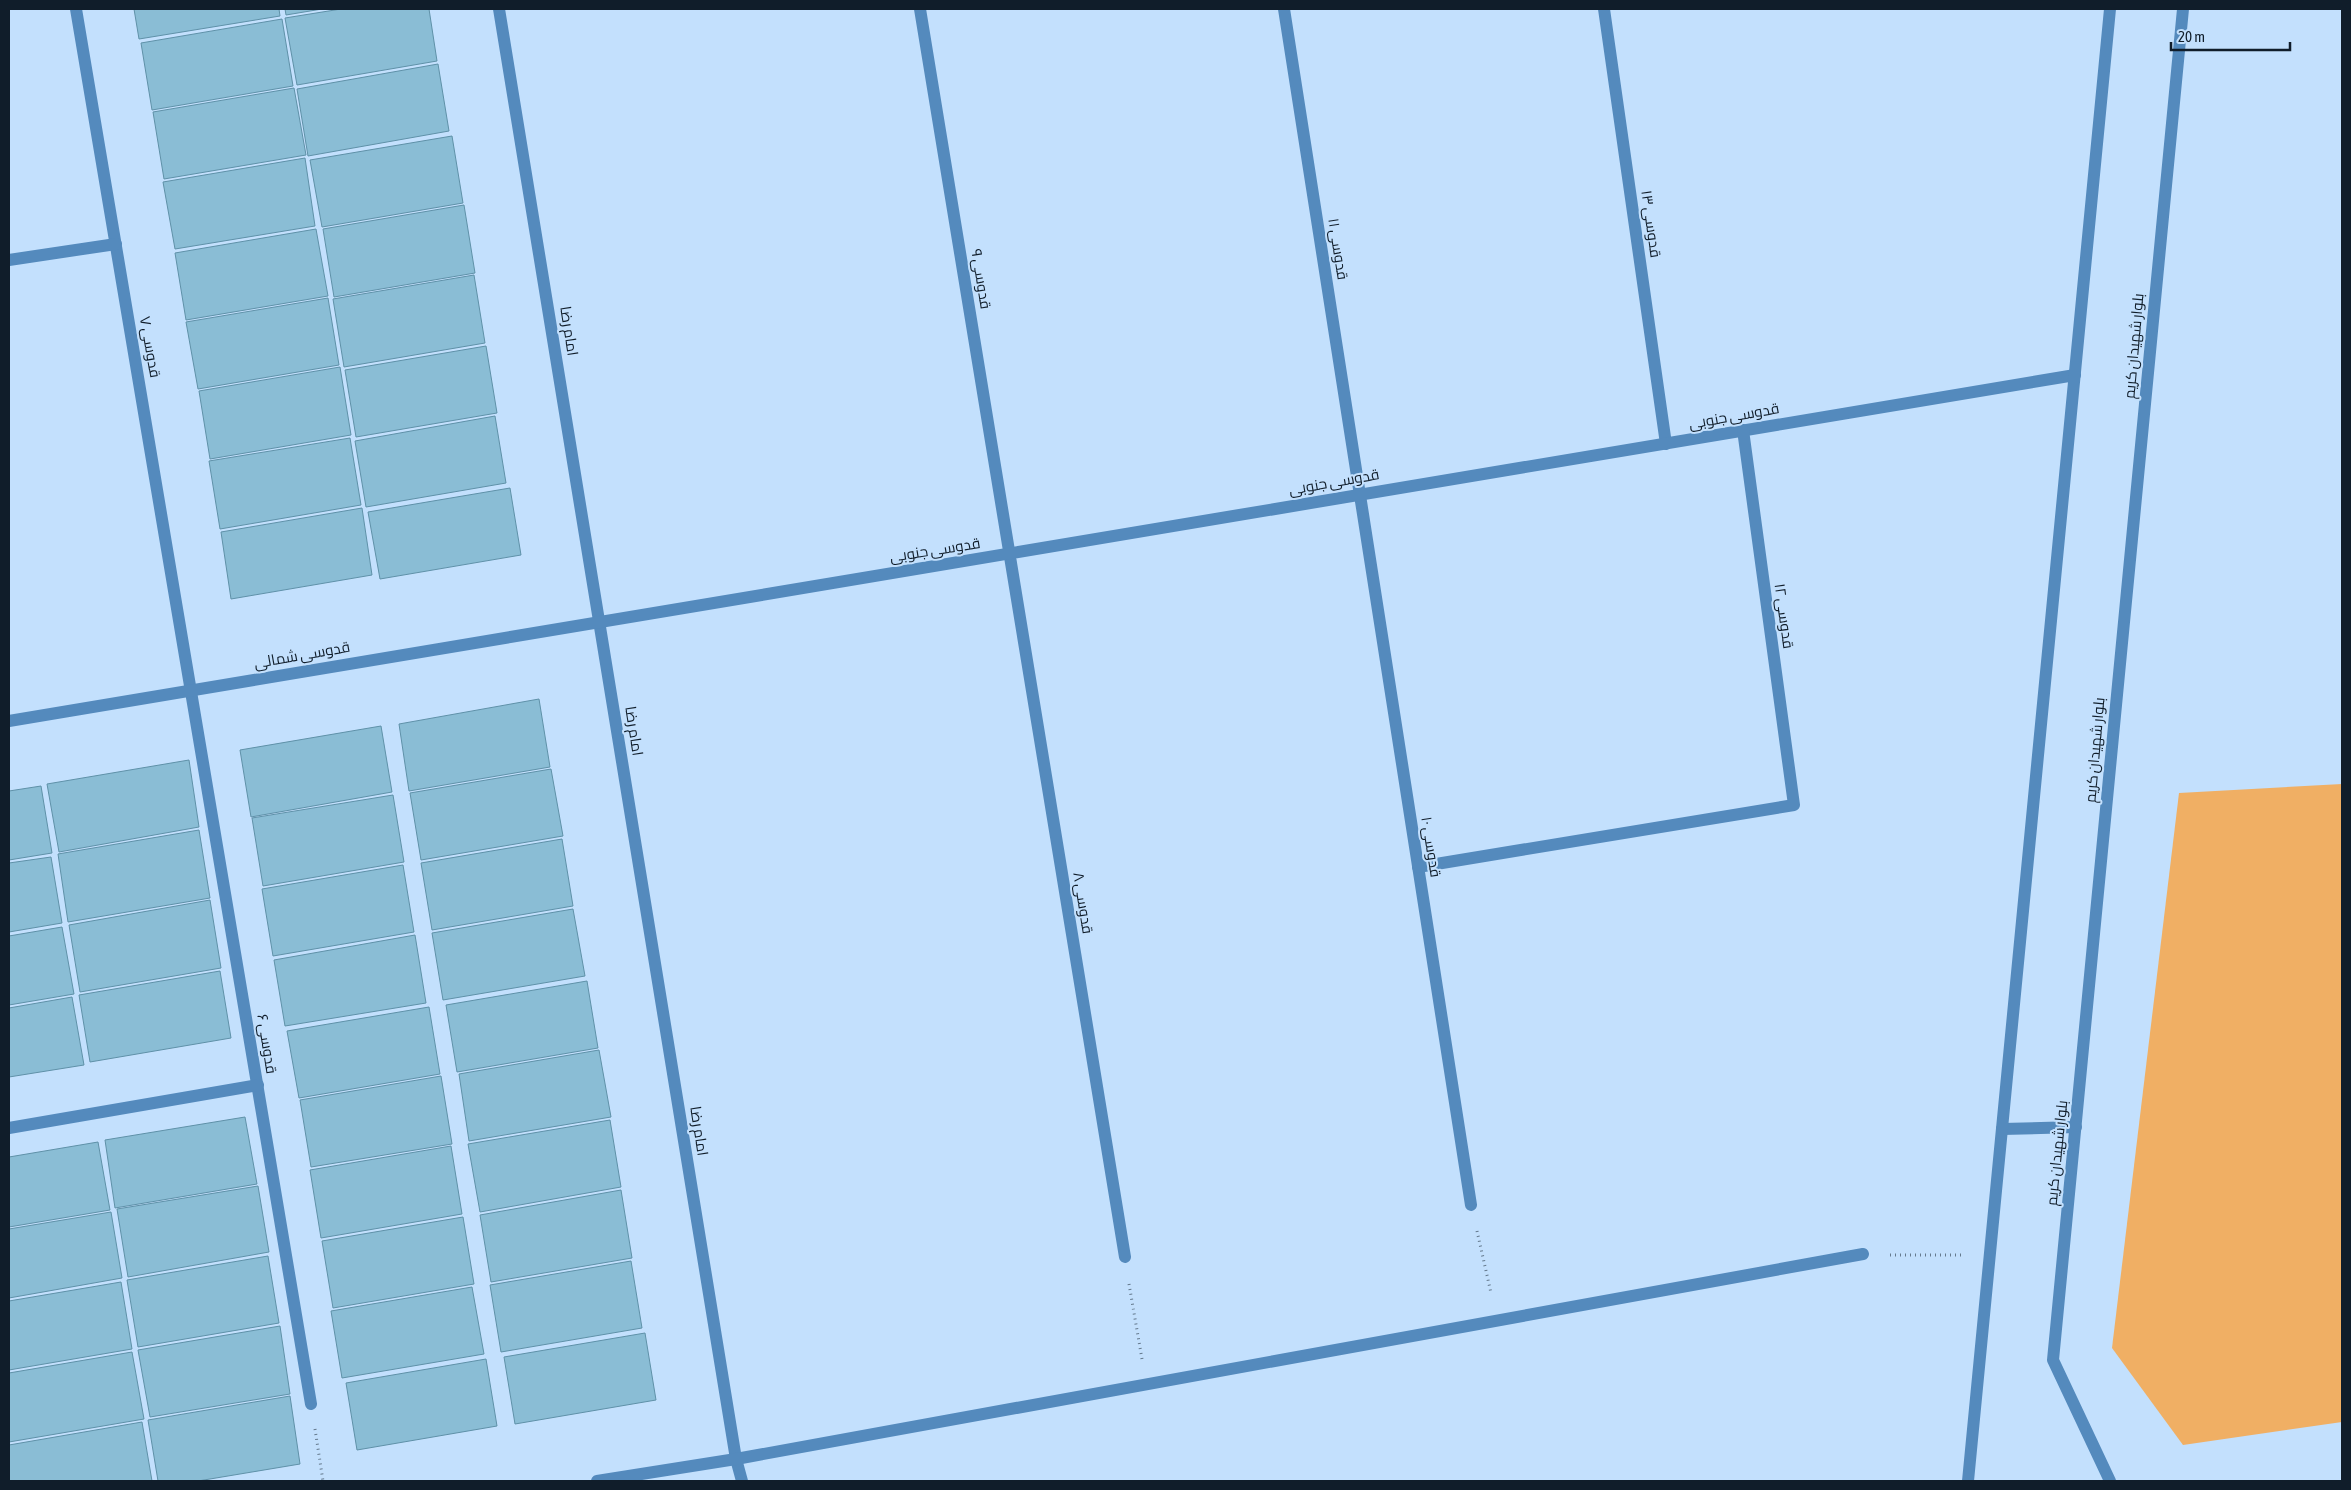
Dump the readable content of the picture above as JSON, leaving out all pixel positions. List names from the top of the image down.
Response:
{
  "streets": {
    "street": [
      "قدوسی ۱۳",
      "قدوسی ۱۱",
      "قدوسی ۹",
      "امام رضا",
      "بلوار شهیدان کریم",
      "قدوسی ۷",
      "قدوسی جنوبی",
      "قدوسی ۱۲",
      "قدوسی شمالی",
      "قدوسی ۱۰",
      "قدوسی ۸",
      "قدوسی ۶"
    ]
  },
  "crossings": [
    ["قدوسی ۱۳", "قدوسی جنوبی"],
    ["قدوسی ۱۱", "قدوسی جنوبی"],
    ["قدوسی ۱۱", "قدوسی ۱۰"],
    ["قدوسی ۹", "قدوسی جنوبی"],
    ["قدوسی ۹", "قدوسی ۸"],
    ["امام رضا", "قدوسی جنوبی"],
    ["امام رضا", "قدوسی شمالی"],
    ["قدوسی ۷", "قدوسی شمالی"],
    ["قدوسی ۷", "قدوسی ۶"],
    ["قدوسی جنوبی", "قدوسی ۱۲"],
    ["قدوسی جنوبی", "قدوسی شمالی"],
    ["قدوسی جنوبی", "قدوسی ۱۰"],
    ["قدوسی جنوبی", "قدوسی ۸"],
    ["قدوسی ۱۲", "قدوسی ۱۰"],
    ["قدوسی شمالی", "قدوسی ۶"]
  ],
  "scale_bar": "20 m"
}
